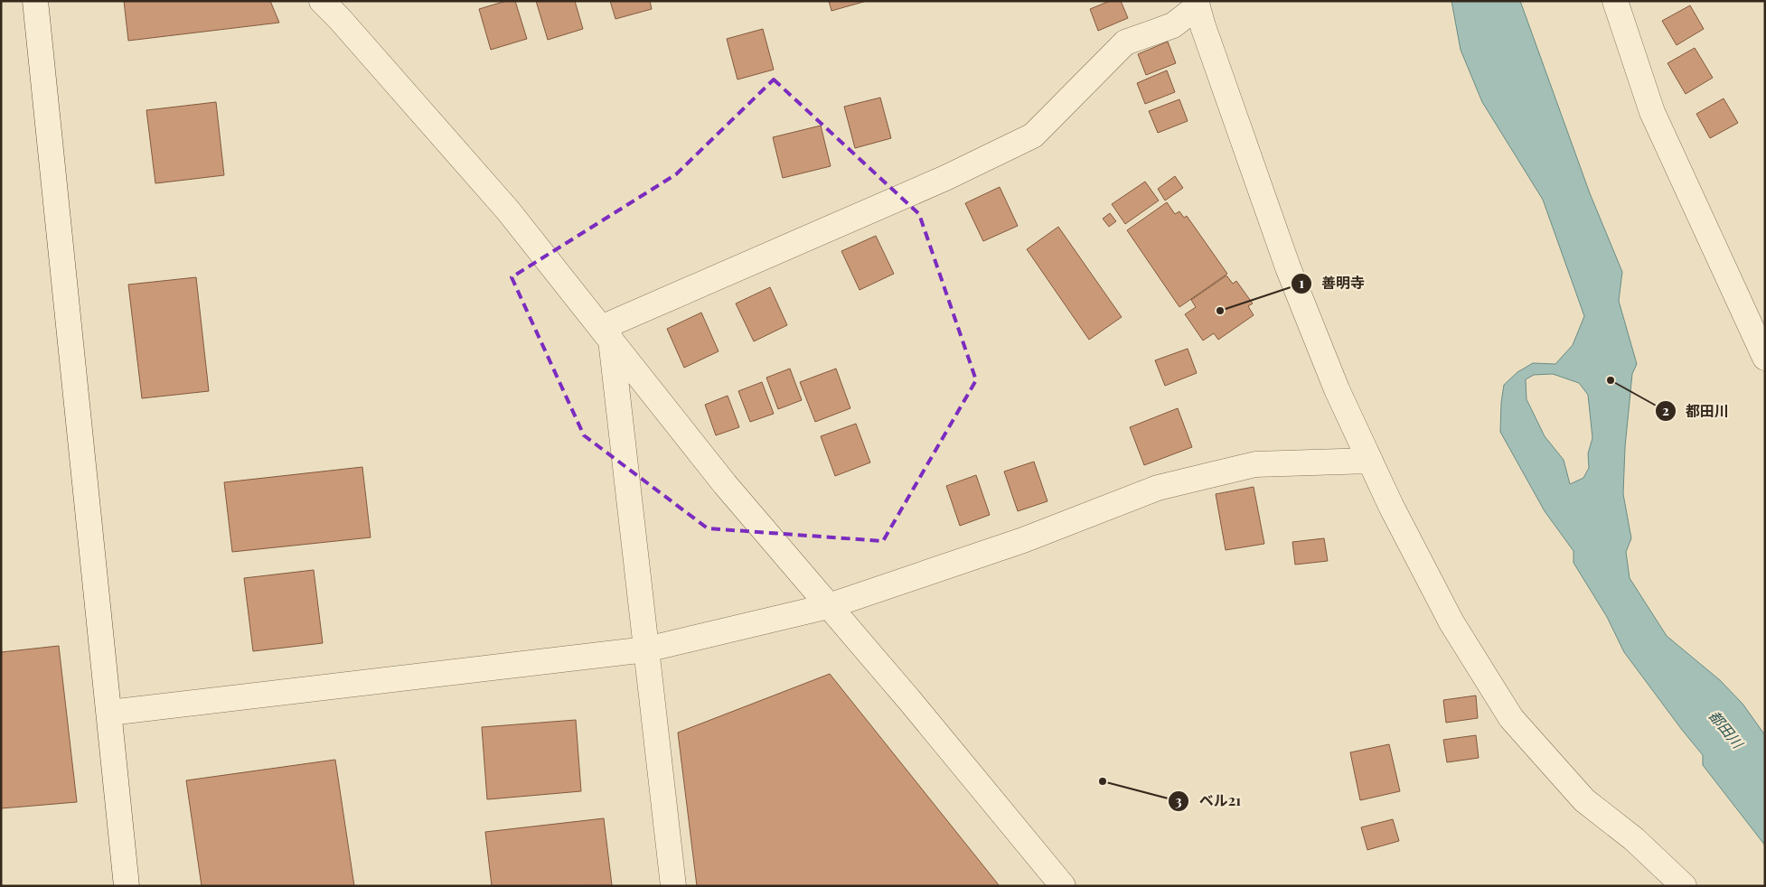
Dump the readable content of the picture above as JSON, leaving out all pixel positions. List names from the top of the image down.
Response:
{
  "water": ["都田川"],
  "places": ["善明寺", "都田川", "ベル21"]
}
